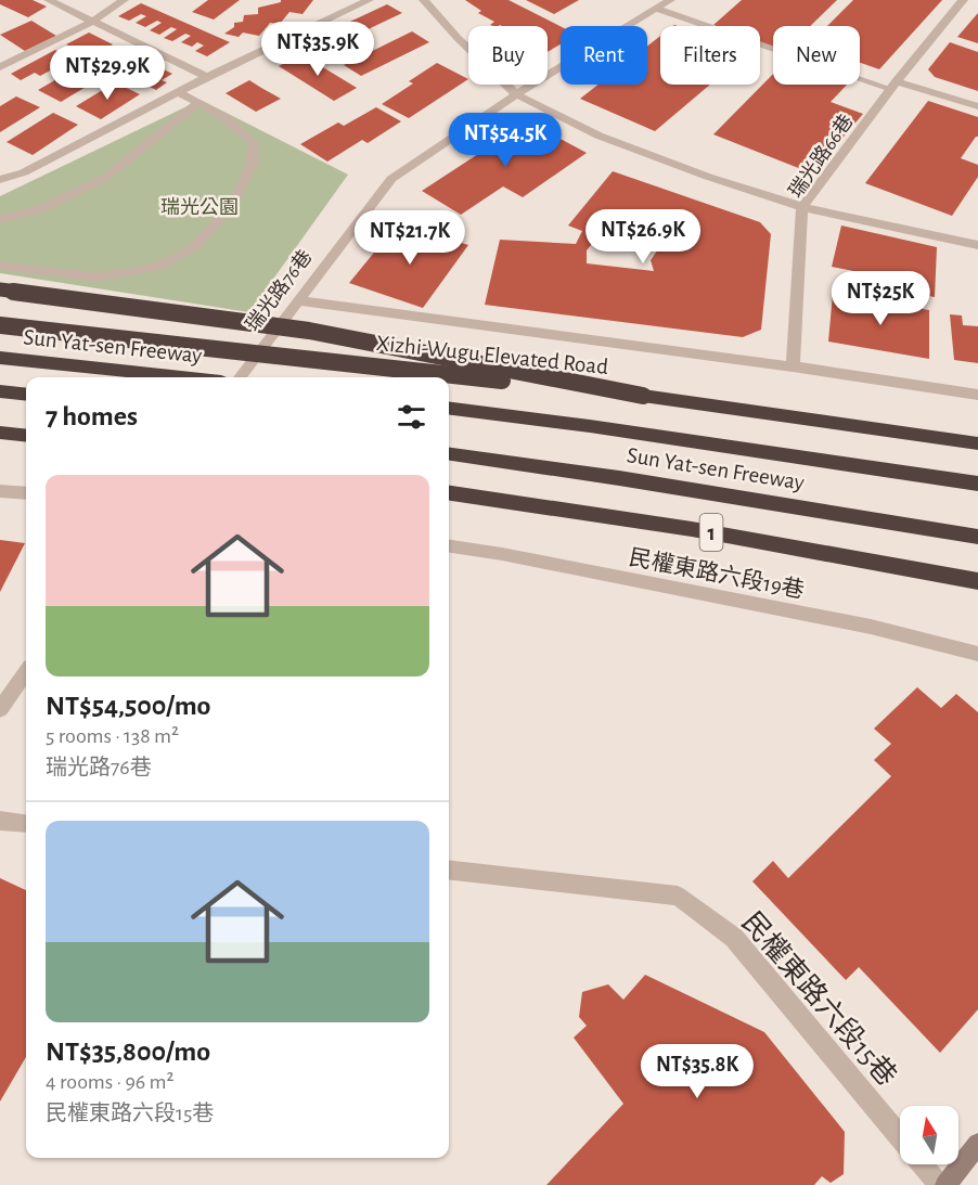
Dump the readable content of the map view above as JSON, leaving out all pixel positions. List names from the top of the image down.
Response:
{
  "streets": {
    "highway": ["Sun Yat-sen Freeway", "Xizhi-Wugu Elevated Road", "1"],
    "street": [
      "瑞光路66巷",
      "瑞光路76巷",
      "民權東路六段19巷",
      "民權東路六段15巷"
    ]
  },
  "parks": ["瑞光公園"],
  "north": "top",
  "page": {
    "price": [
      "NT$35.9K",
      "NT$29.9K",
      "NT$54.5K",
      "NT$26.9K",
      "NT$21.7K",
      "NT$25K",
      "NT$35.8K"
    ],
    "chip": [
      "Buy",
      "Rent",
      "Filters",
      "New"
    ],
    "heading": "7 homes",
    "list": [
      {
        "name": "NT$54,500/mo",
        "note": "5 rooms · 138 m² · 瑞光路76巷"
      },
      {
        "name": "NT$35,800/mo",
        "note": "4 rooms · 96 m² · 民權東路六段15巷"
      }
    ]
  }
}
